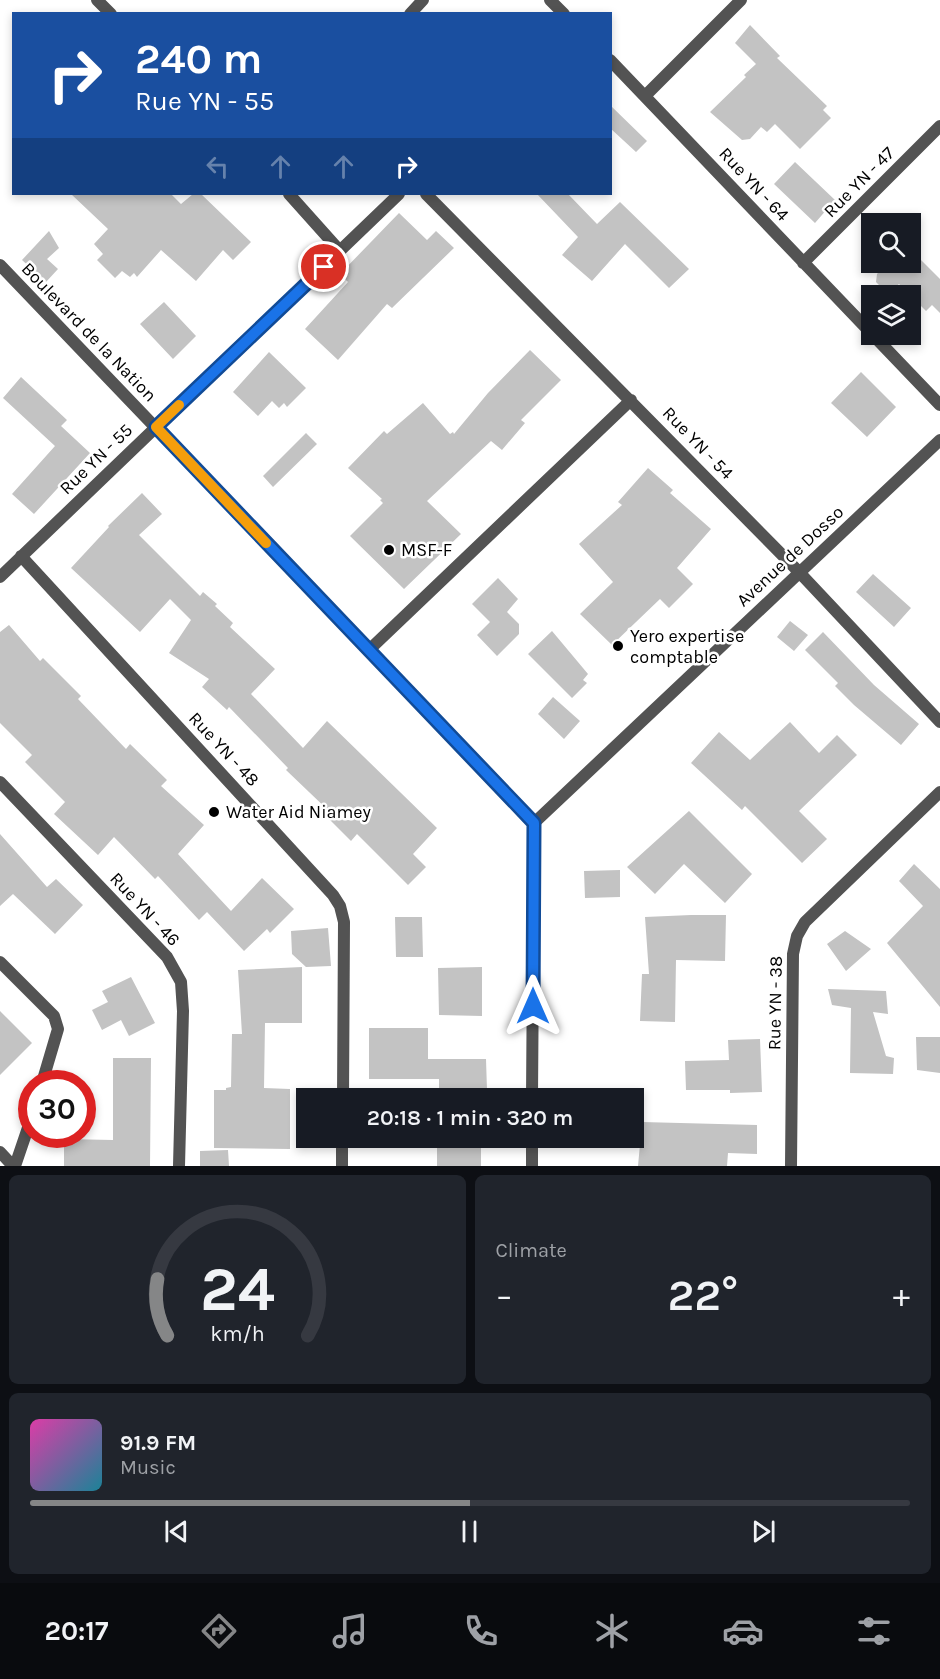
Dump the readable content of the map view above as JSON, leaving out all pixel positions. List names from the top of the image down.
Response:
{
  "streets": {
    "street": [
      "Rue YN - 47",
      "Rue YN - 64",
      "Boulevard de la Nation",
      "Rue YN - 54",
      "Rue YN - 55",
      "Avenue de Dosso",
      "Rue YN - 48",
      "Rue YN - 46",
      "Rue YN - 38"
    ]
  },
  "crossings": [
    ["Rue YN - 47", "Rue YN - 64"],
    ["Boulevard de la Nation", "Rue YN - 55"],
    ["Boulevard de la Nation", "Avenue de Dosso"],
    ["Rue YN - 54", "Avenue de Dosso"],
    ["Rue YN - 55", "Rue YN - 48"]
  ],
  "places": ["MSF-F", "Yero expertise comptable", "Water Aid Niamey"],
  "page": {
    "turn": ["240 m", "Rue YN - 55"],
    "limit": "30",
    "trip": "20:18 · 1 min · 320 m",
    "tile": "Climate",
    "heat": ["−", "22°", "+"],
    "song": ["91.9 FM", "Music"],
    "tabs": "20:17",
    "gauge": ["24", "km/h"]
  }
}
